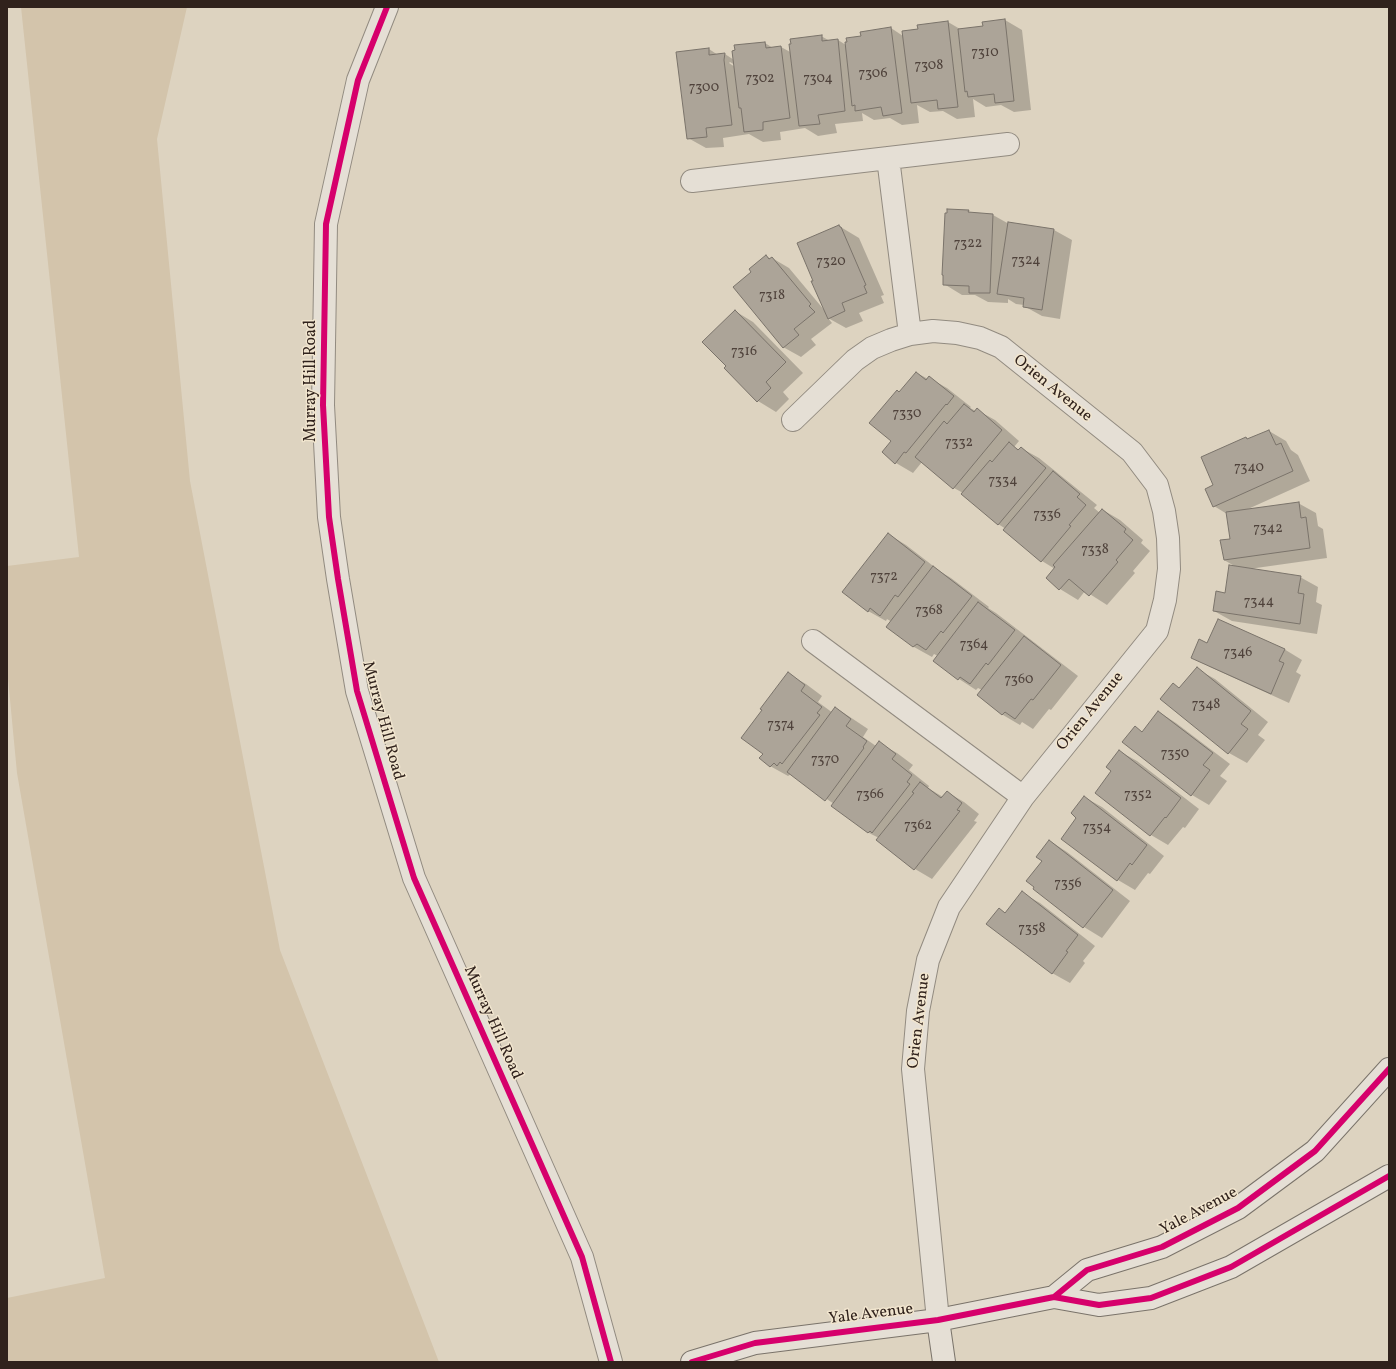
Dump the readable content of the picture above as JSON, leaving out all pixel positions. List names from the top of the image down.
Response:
{
  "streets": {
    "street": ["Murray Hill Road", "Orien Avenue", "Yale Avenue"]
  },
  "crossings": [
    ["Orien Avenue", "Yale Avenue"]
  ],
  "house_numbers": [
    "7310",
    "7308",
    "7306",
    "7302",
    "7304",
    "7300",
    "7322",
    "7324",
    "7320",
    "7318",
    "7316",
    "7330",
    "7332",
    "7340",
    "7334",
    "7336",
    "7342",
    "7338",
    "7372",
    "7344",
    "7368",
    "7364",
    "7346",
    "7360",
    "7348",
    "7374",
    "7350",
    "7370",
    "7366",
    "7352",
    "7362",
    "7354",
    "7356",
    "7358"
  ]
}
